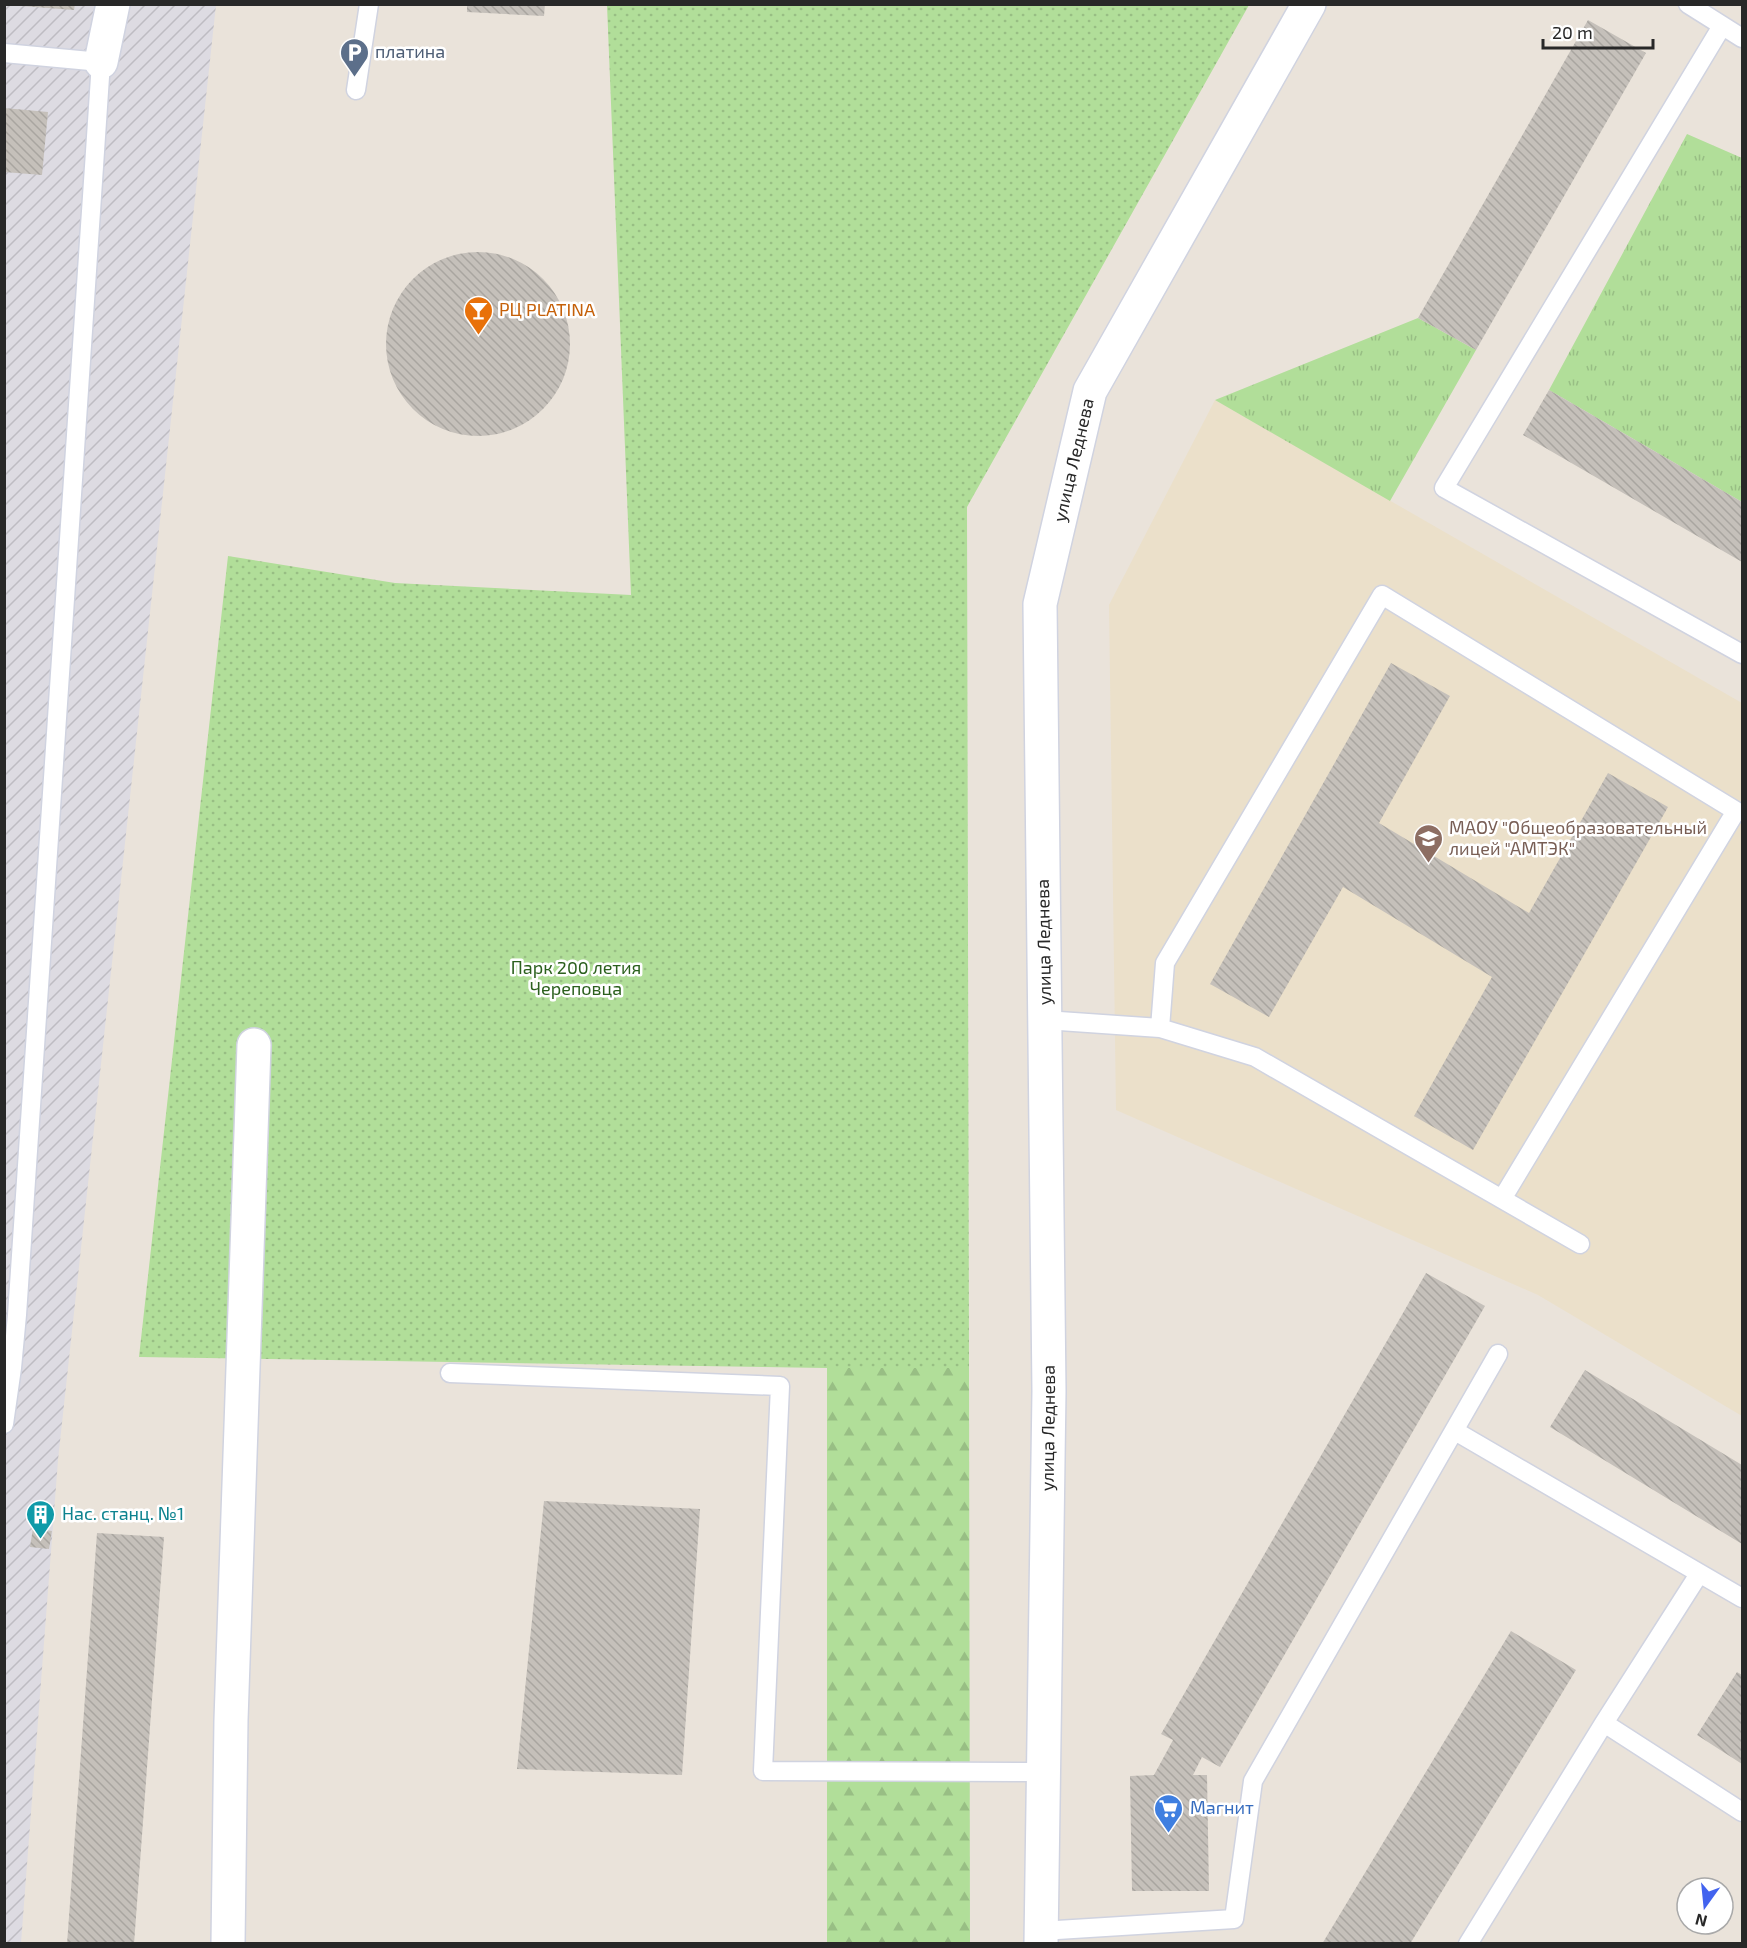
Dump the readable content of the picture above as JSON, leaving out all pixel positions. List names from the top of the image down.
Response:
{
  "streets": {
    "street": ["улица Леднева"]
  },
  "parks": ["Парк 200 летия Череповца"],
  "places": {
    "parking": ["платина"],
    "bar": ["РЦ PLATINA"],
    "school or university": ["МАОУ \"Общеобразовательный лицей \"АМТЭК\""],
    "building": ["Нас. станц. №1"],
    "supermarket": ["Магнит"]
  },
  "scale_bar": "20 m",
  "north": "bottom"
}
